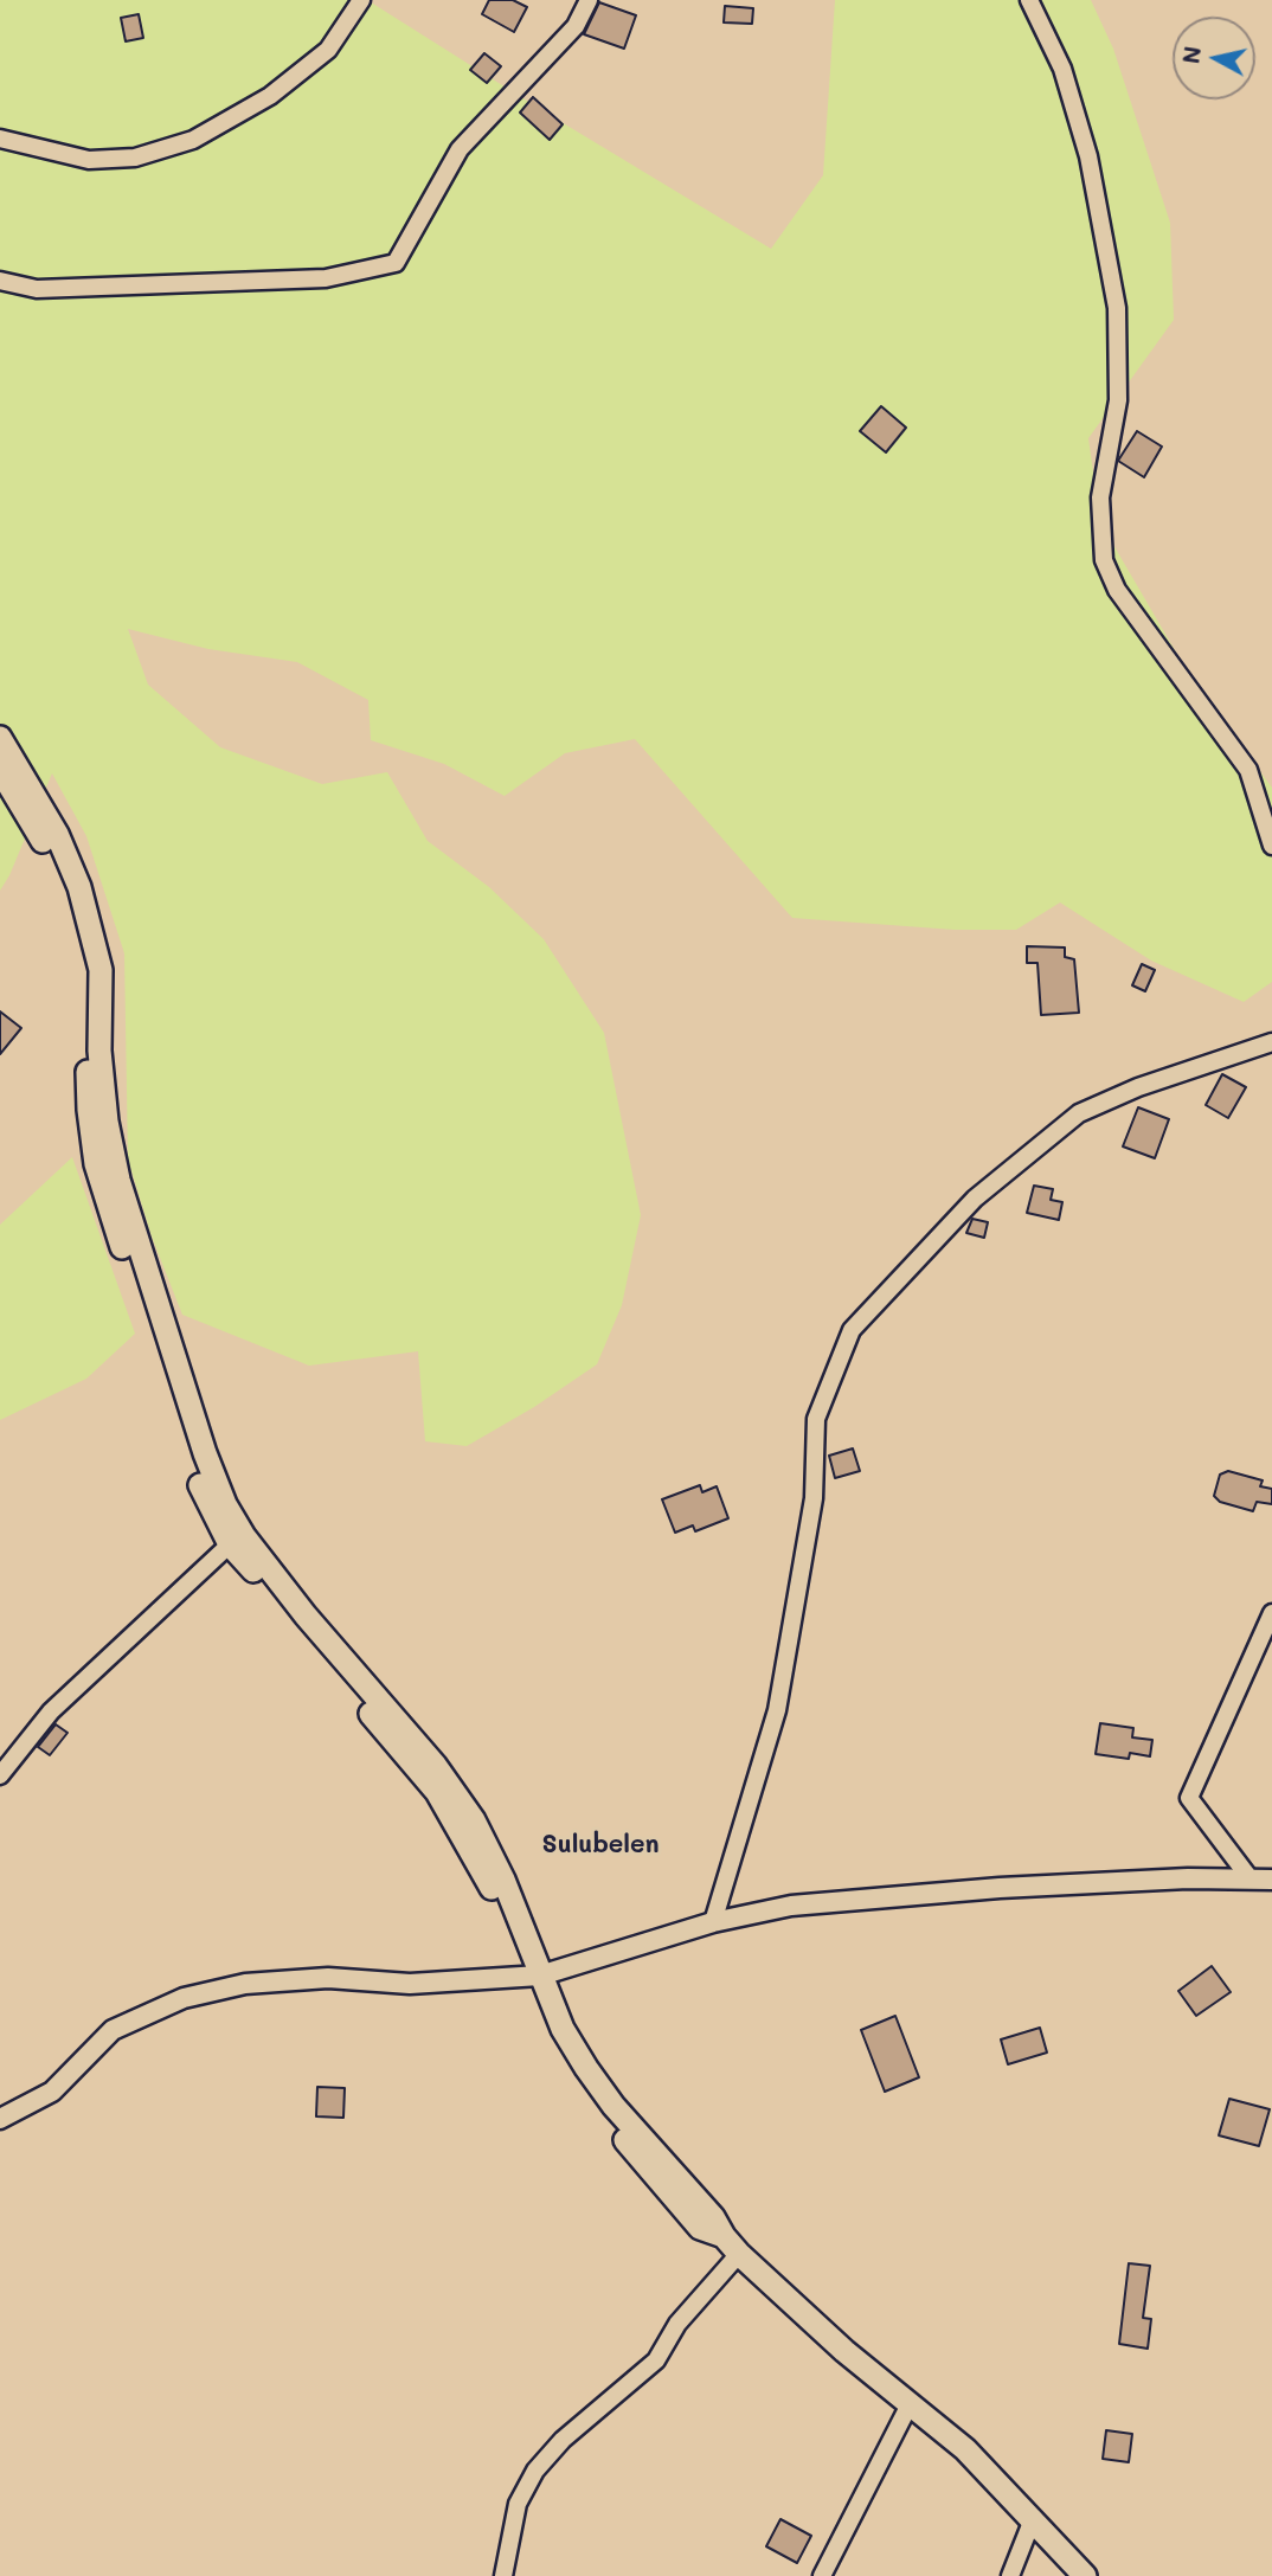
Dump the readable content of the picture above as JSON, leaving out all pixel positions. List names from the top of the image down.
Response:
{
  "districts": ["Sulubelen"],
  "north": "left"
}
